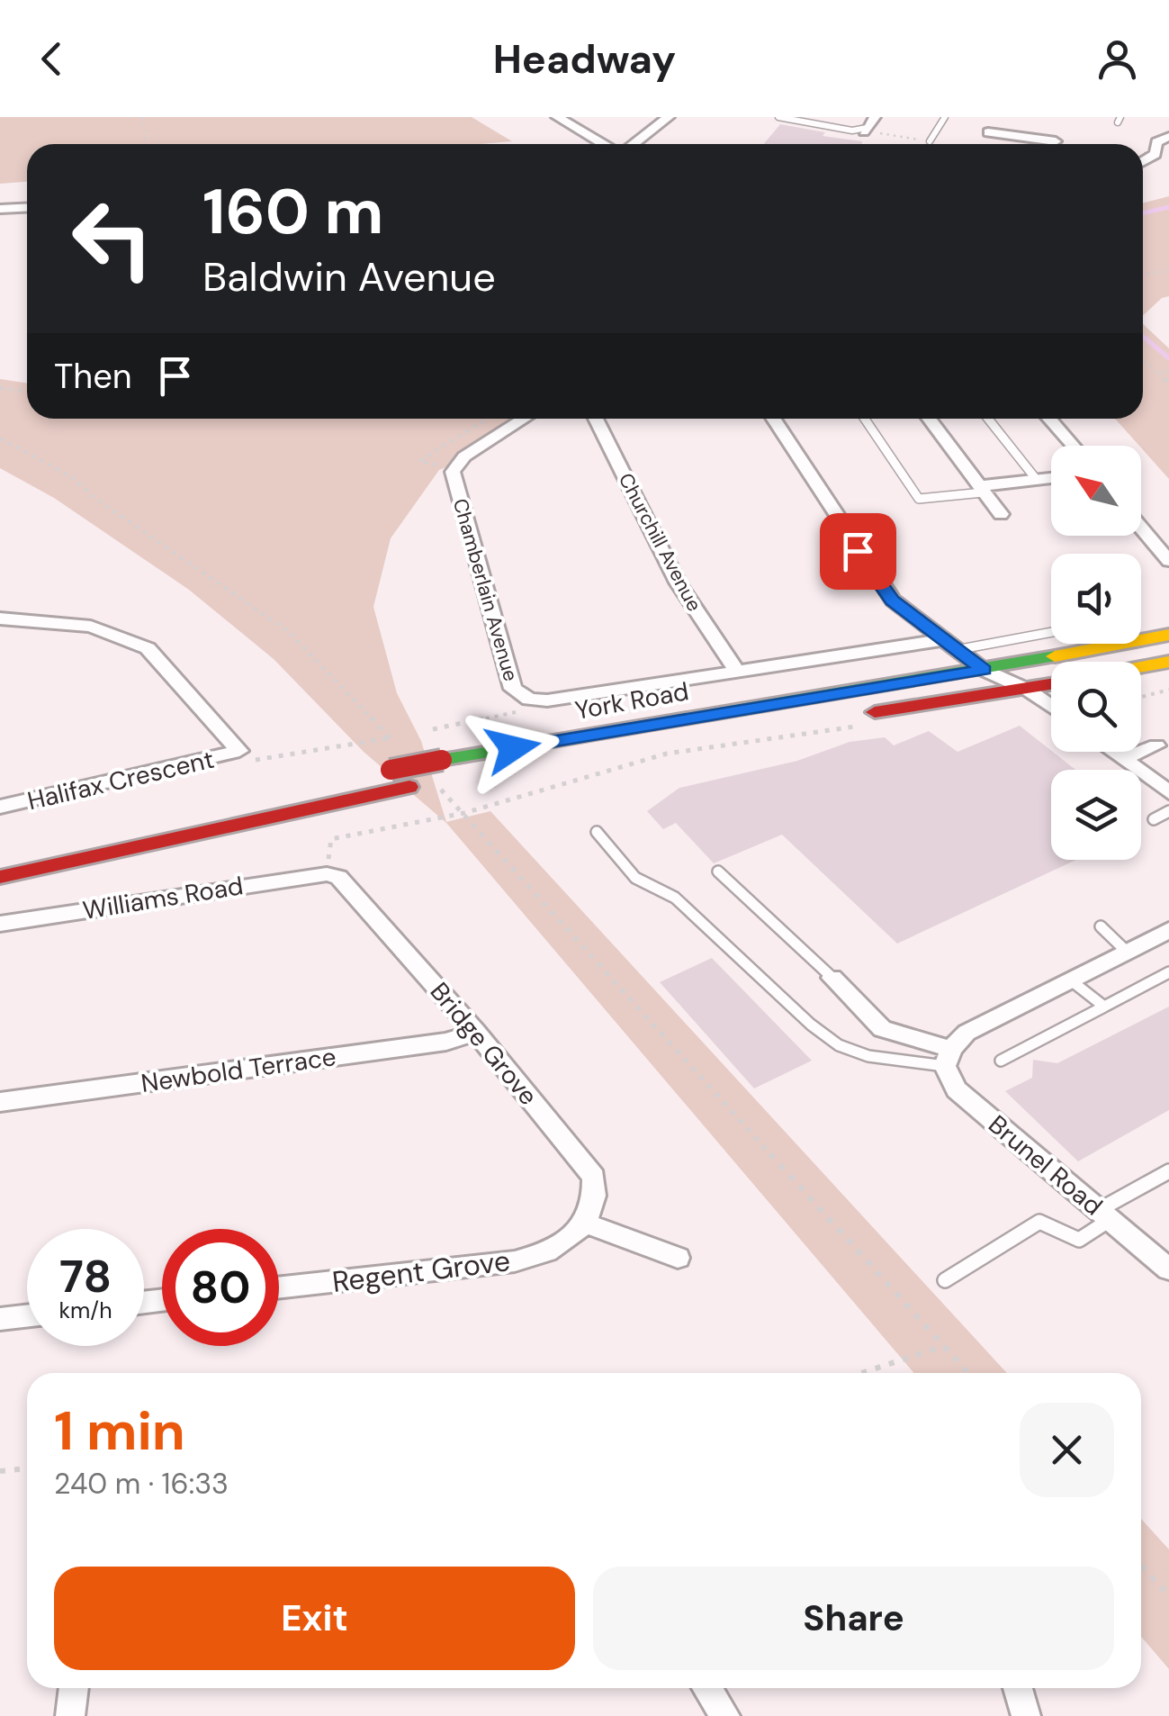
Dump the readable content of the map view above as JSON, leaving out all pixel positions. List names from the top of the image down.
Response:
{
  "streets": {
    "highway": ["York Road"],
    "street": [
      "Churchill Avenue",
      "Chamberlain Avenue",
      "Halifax Crescent",
      "Williams Road",
      "Bridge Grove",
      "Newbold Terrace",
      "Brunel Road",
      "Regent Grove"
    ]
  },
  "crossings": [
    ["Williams Road", "Bridge Grove"],
    ["Bridge Grove", "Newbold Terrace"],
    ["Bridge Grove", "Regent Grove"]
  ],
  "north": "top left",
  "page": {
    "header": "Headway",
    "turn": ["160 m", "Baldwin Avenue"],
    "then": "Then",
    "speed": "78 km/h",
    "limit": "80",
    "heading": ["1 min", "240 m · 16:33"],
    "buttons": ["Exit", "Share"]
  }
}
